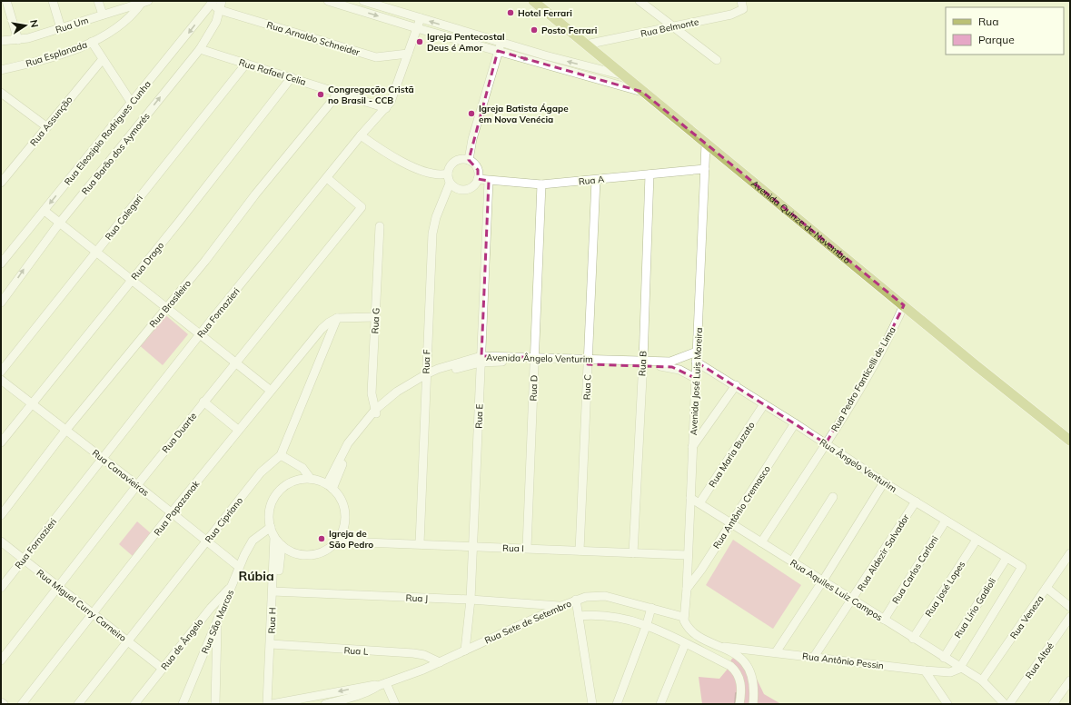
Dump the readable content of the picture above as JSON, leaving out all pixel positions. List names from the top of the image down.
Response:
{
  "streets": {
    "main road": ["Avenida Quinze de Novembro"],
    "street": [
      "Rua Um",
      "Rua Belmonte",
      "Rua Arnaldo Schneider",
      "Rua Esplanada",
      "Rua Rafael Celia",
      "Rua Assunção",
      "Rua Eleosipio Rodrigues Cunha",
      "Rua Barão dos Aymorés",
      "Rua A",
      "Rua Calegari",
      "Rua Drago",
      "Rua Brasileiro",
      "Rua Fornazieri",
      "Rua G",
      "Avenida Ângelo Venturim",
      "Rua F",
      "Rua B",
      "Rua Pedro Fanticelli de Lima",
      "Avenida José Luis Moreira",
      "Rua C",
      "Rua D",
      "Rua E",
      "Rua Duarte",
      "Rua Maria Buzato",
      "Rua Ângelo Venturim",
      "Rua Canavieiras",
      "Rua Antônio Cremasco",
      "Rua Papazanak",
      "Rua Cipriano",
      "Rua I",
      "Rua Aldezir Salvador",
      "Rua Carlos Carloni",
      "Rua José Lopes",
      "Rua Aquiles Luiz Campos",
      "Rua J",
      "Rua Miguel Curry Carneiro",
      "Rua Lírio Gadioli",
      "Rua Veneza",
      "Rua H",
      "Rua São Marcos",
      "Rua Sete de Setembro",
      "Rua de Ângelo",
      "Rua L",
      "Rua Antônio Pessin",
      "Rua Altoé"
    ]
  },
  "crossings": [
    ["Rua Um", "Rua Esplanada"],
    ["Rua Belmonte", "Avenida Quinze de Novembro"],
    ["Rua Arnaldo Schneider", "Rua Barão dos Aymorés"],
    ["Rua Arnaldo Schneider", "Rua Fornazieri"],
    ["Rua Rafael Celia", "Rua Barão dos Aymorés"],
    ["Rua Rafael Celia", "Rua Calegari"],
    ["Rua Rafael Celia", "Rua Drago"],
    ["Rua Rafael Celia", "Rua Brasileiro"],
    ["Rua Rafael Celia", "Rua Fornazieri"],
    ["Rua A", "Rua F"],
    ["Rua A", "Rua B"],
    ["Rua A", "Avenida José Luis Moreira"],
    ["Rua A", "Rua C"],
    ["Rua A", "Rua D"],
    ["Rua A", "Rua E"],
    ["Avenida Quinze de Novembro", "Rua Pedro Fanticelli de Lima"],
    ["Avenida Quinze de Novembro", "Avenida José Luis Moreira"],
    ["Rua Drago", "Rua Canavieiras"],
    ["Rua Brasileiro", "Rua Canavieiras"],
    ["Rua Fornazieri", "Rua Duarte"],
    ["Rua Fornazieri", "Rua Canavieiras"],
    ["Rua Fornazieri", "Rua Miguel Curry Carneiro"],
    ["Rua G", "Avenida Ângelo Venturim"],
    ["Avenida Ângelo Venturim", "Rua F"],
    ["Avenida Ângelo Venturim", "Rua B"],
    ["Avenida Ângelo Venturim", "Avenida José Luis Moreira"],
    ["Avenida Ângelo Venturim", "Rua C"],
    ["Avenida Ângelo Venturim", "Rua D"],
    ["Avenida Ângelo Venturim", "Rua E"],
    ["Avenida Ângelo Venturim", "Rua I"],
    ["Avenida Ângelo Venturim", "Rua H"],
    ["Avenida Ângelo Venturim", "Rua São Marcos"],
    ["Rua F", "Rua I"],
    ["Rua B", "Rua I"],
    ["Rua Pedro Fanticelli de Lima", "Rua Ângelo Venturim"],
    ["Rua Pedro Fanticelli de Lima", "Rua Aquiles Luiz Campos"],
    ["Avenida José Luis Moreira", "Rua Ângelo Venturim"],
    ["Avenida José Luis Moreira", "Rua Antônio Cremasco"],
    ["Avenida José Luis Moreira", "Rua I"],
    ["Avenida José Luis Moreira", "Rua Aquiles Luiz Campos"],
    ["Avenida José Luis Moreira", "Rua Sete de Setembro"],
    ["Rua C", "Rua I"],
    ["Rua D", "Rua I"],
    ["Rua E", "Rua I"],
    ["Rua E", "Rua J"],
    ["Rua E", "Rua Sete de Setembro"],
    ["Rua Duarte", "Rua Canavieiras"],
    ["Rua Duarte", "Rua Miguel Curry Carneiro"],
    ["Rua Maria Buzato", "Rua Ângelo Venturim"],
    ["Rua Maria Buzato", "Rua Aquiles Luiz Campos"],
    ["Rua Ângelo Venturim", "Rua Antônio Cremasco"],
    ["Rua Ângelo Venturim", "Rua Aldezir Salvador"],
    ["Rua Ângelo Venturim", "Rua Carlos Carloni"],
    ["Rua Ângelo Venturim", "Rua José Lopes"],
    ["Rua Ângelo Venturim", "Rua Aquiles Luiz Campos"],
    ["Rua Ângelo Venturim", "Rua Lírio Gadioli"],
    ["Rua Ângelo Venturim", "Rua Antônio Pessin"],
    ["Rua Canavieiras", "Rua Papazanak"],
    ["Rua Canavieiras", "Rua Cipriano"],
    ["Rua Canavieiras", "Rua São Marcos"],
    ["Rua Antônio Cremasco", "Rua Aquiles Luiz Campos"],
    ["Rua Papazanak", "Rua Cipriano"],
    ["Rua Papazanak", "Rua Miguel Curry Carneiro"],
    ["Rua Cipriano", "Rua Miguel Curry Carneiro"],
    ["Rua I", "Rua H"],
    ["Rua I", "Rua São Marcos"],
    ["Rua Aldezir Salvador", "Rua Aquiles Luiz Campos"],
    ["Rua Aldezir Salvador", "Rua Antônio Pessin"],
    ["Rua Carlos Carloni", "Rua Aquiles Luiz Campos"],
    ["Rua José Lopes", "Rua Aquiles Luiz Campos"],
    ["Rua Aquiles Luiz Campos", "Rua Lírio Gadioli"],
    ["Rua Aquiles Luiz Campos", "Rua Veneza"],
    ["Rua Aquiles Luiz Campos", "Rua Antônio Pessin"],
    ["Rua J", "Rua H"],
    ["Rua J", "Rua Sete de Setembro"],
    ["Rua Miguel Curry Carneiro", "Rua de Ângelo"],
    ["Rua H", "Rua São Marcos"],
    ["Rua H", "Rua Sete de Setembro"],
    ["Rua H", "Rua L"],
    ["Rua São Marcos", "Rua de Ângelo"],
    ["Rua Sete de Setembro", "Rua L"]
  ],
  "one_way": ["Rua Eleosipio Rodrigues Cunha", "Rua Barão dos Aymorés"],
  "districts": ["Rúbia"],
  "places": [
    "Hotel Ferrari",
    "Posto Ferrari",
    "Igreja Pentecostal Deus é Amor",
    "Congregação Cristã no Brasil - CCB",
    "Igreja Batista Ágape em Nova Venécia",
    "Igreja de São Pedro"
  ],
  "legend": ["Rua", "Parque"],
  "north": "right"
}
